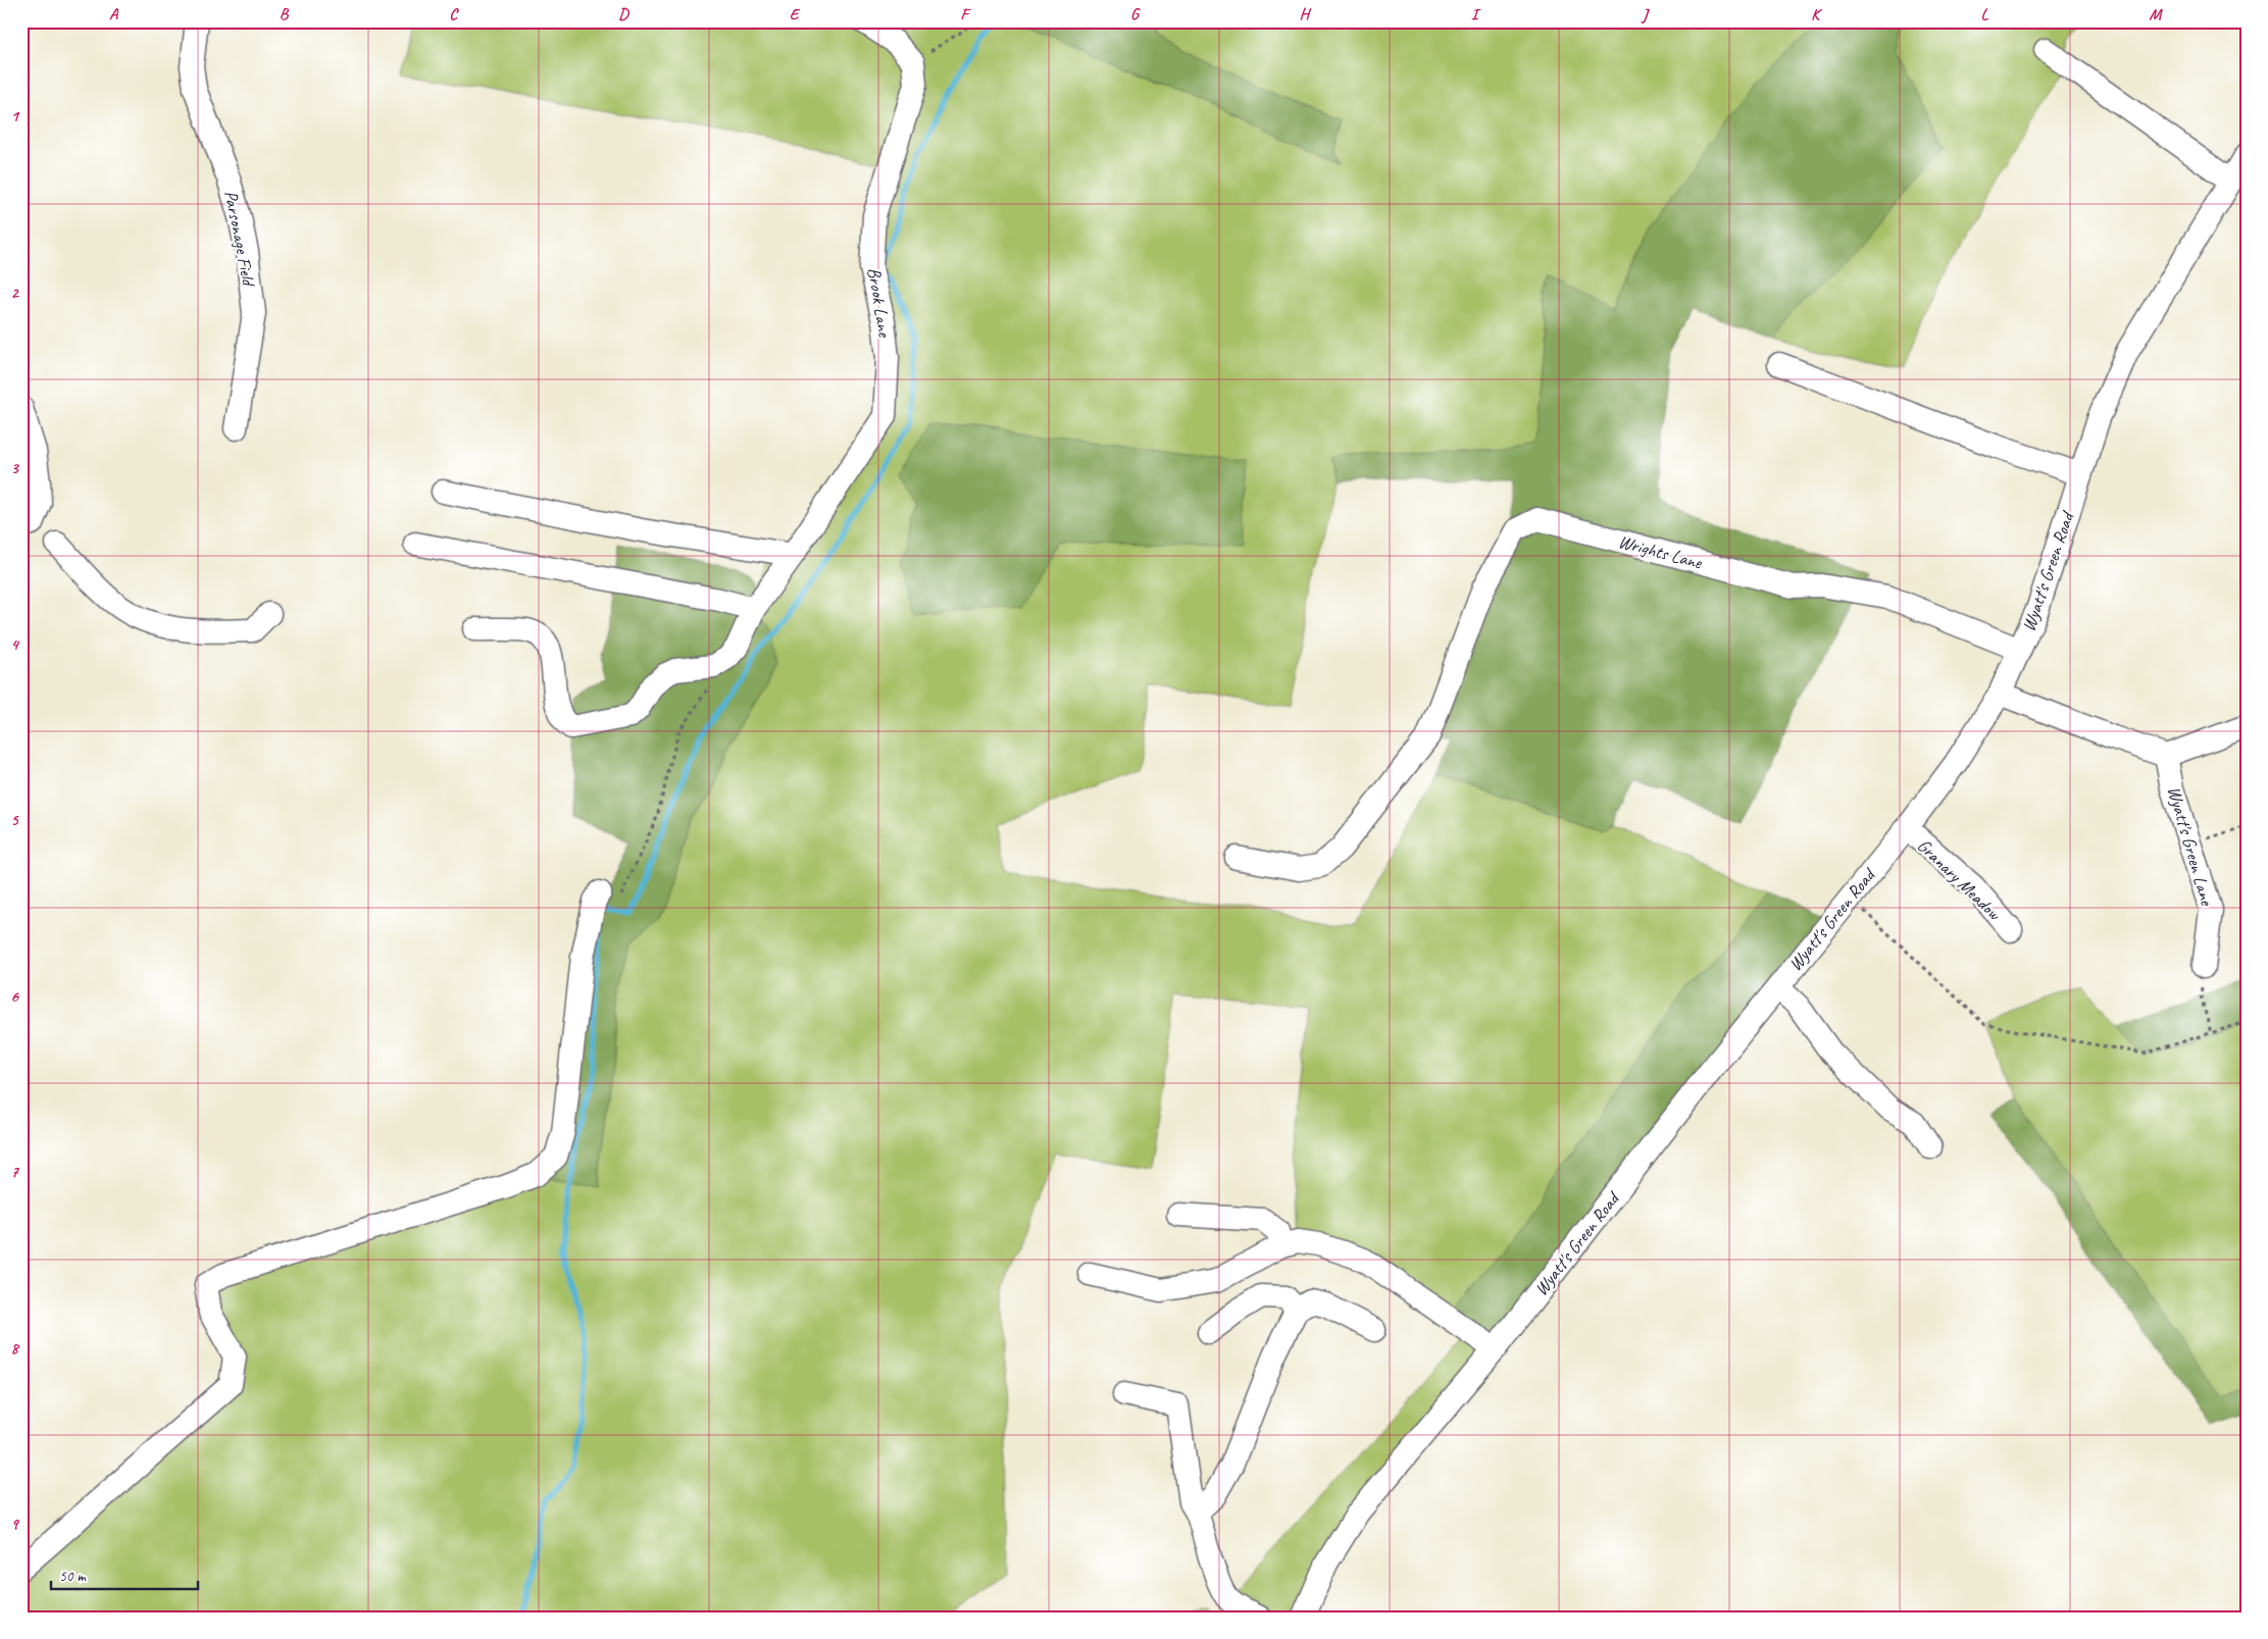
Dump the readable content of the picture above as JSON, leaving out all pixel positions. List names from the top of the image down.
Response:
{
  "streets": {
    "street": [
      "Parsonage Field",
      "Brook Lane",
      "Wrights Lane",
      "Wyatt's Green Road",
      "Wyatt's Green Lane",
      "Granary Meadow"
    ]
  },
  "crossings": [
    ["Wrights Lane", "Wyatt's Green Road"],
    ["Wyatt's Green Road", "Granary Meadow"]
  ],
  "scale_bar": "50 m",
  "grid": {
    "columns": [
      "A",
      "B",
      "C",
      "D",
      "E",
      "F",
      "G",
      "H",
      "I",
      "J",
      "K",
      "L",
      "M"
    ],
    "rows": [
      "1",
      "2",
      "3",
      "4",
      "5",
      "6",
      "7",
      "8",
      "9"
    ]
  }
}
